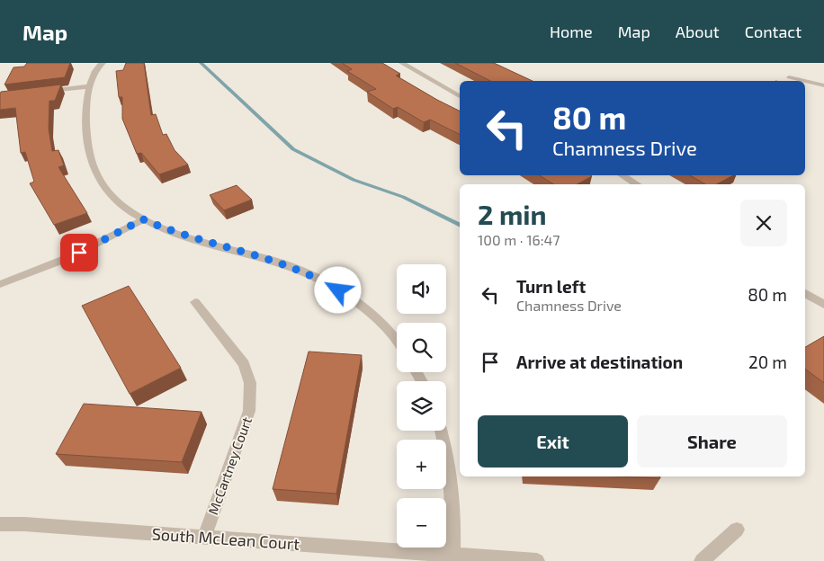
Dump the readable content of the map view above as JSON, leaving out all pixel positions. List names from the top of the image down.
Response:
{
  "streets": {
    "street": ["McCartney Court", "South McLean Court"]
  },
  "crossings": [
    ["McCartney Court", "South McLean Court"]
  ],
  "page": {
    "header": "Map",
    "nav": [
      "Home",
      "Map",
      "About",
      "Contact"
    ],
    "turn": ["80 m", "Chamness Drive"],
    "heading": ["2 min", "100 m · 16:47"],
    "list": [
      {
        "name": "Turn left",
        "note": "Chamness Drive",
        "value": "80 m"
      },
      {
        "name": "Arrive at destination",
        "value": "20 m"
      }
    ],
    "map_buttons": ["+", "−"],
    "buttons": ["Exit", "Share"]
  }
}
